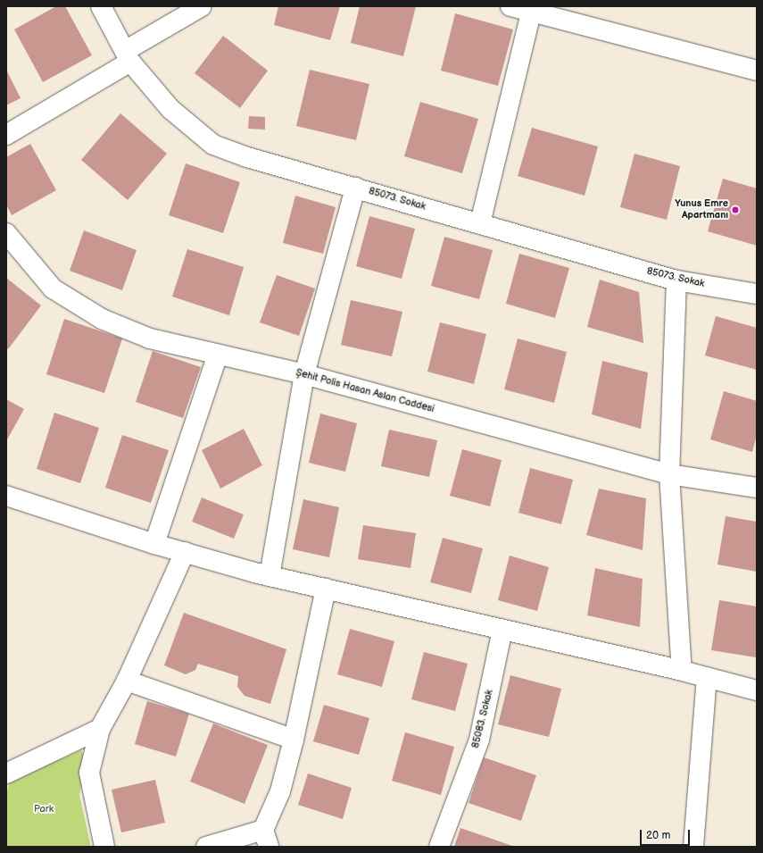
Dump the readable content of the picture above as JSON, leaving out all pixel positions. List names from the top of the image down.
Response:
{
  "streets": {
    "street": ["85073. Sokak", "Şehit Polis Hasan Aslan Caddesi", "85083. Sokak"]
  },
  "parks": ["Park"],
  "places": ["Yunus Emre Apartmanı"],
  "scale_bar": "20 m"
}
